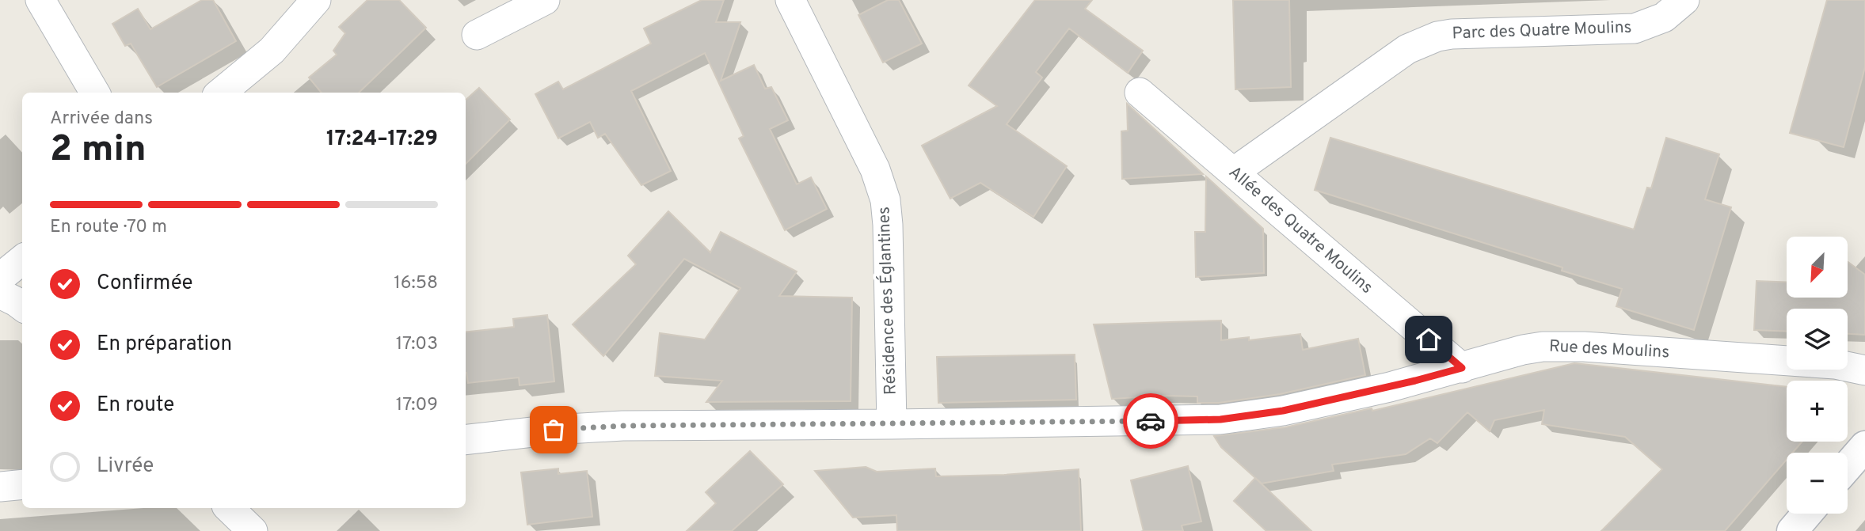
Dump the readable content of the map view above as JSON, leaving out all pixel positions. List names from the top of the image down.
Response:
{
  "streets": {
    "street": [
      "Parc des Quatre Moulins",
      "Allée des Quatre Moulins",
      "Résidence des Églantines",
      "Rue des Moulins"
    ]
  },
  "crossings": [
    ["Parc des Quatre Moulins", "Allée des Quatre Moulins"],
    ["Allée des Quatre Moulins", "Rue des Moulins"],
    ["Résidence des Églantines", "Rue des Moulins"]
  ],
  "north": "bottom left",
  "page": {
    "heading": ["2 min", "Arrivée dans", "17:24–17:29"],
    "bar": "En route · 70 m",
    "map_buttons": ["+", "−"],
    "list": [
      ["Confirmée", "16:58"],
      ["En préparation", "17:03"],
      ["En route", "17:09"],
      "Livrée"
    ]
  }
}
